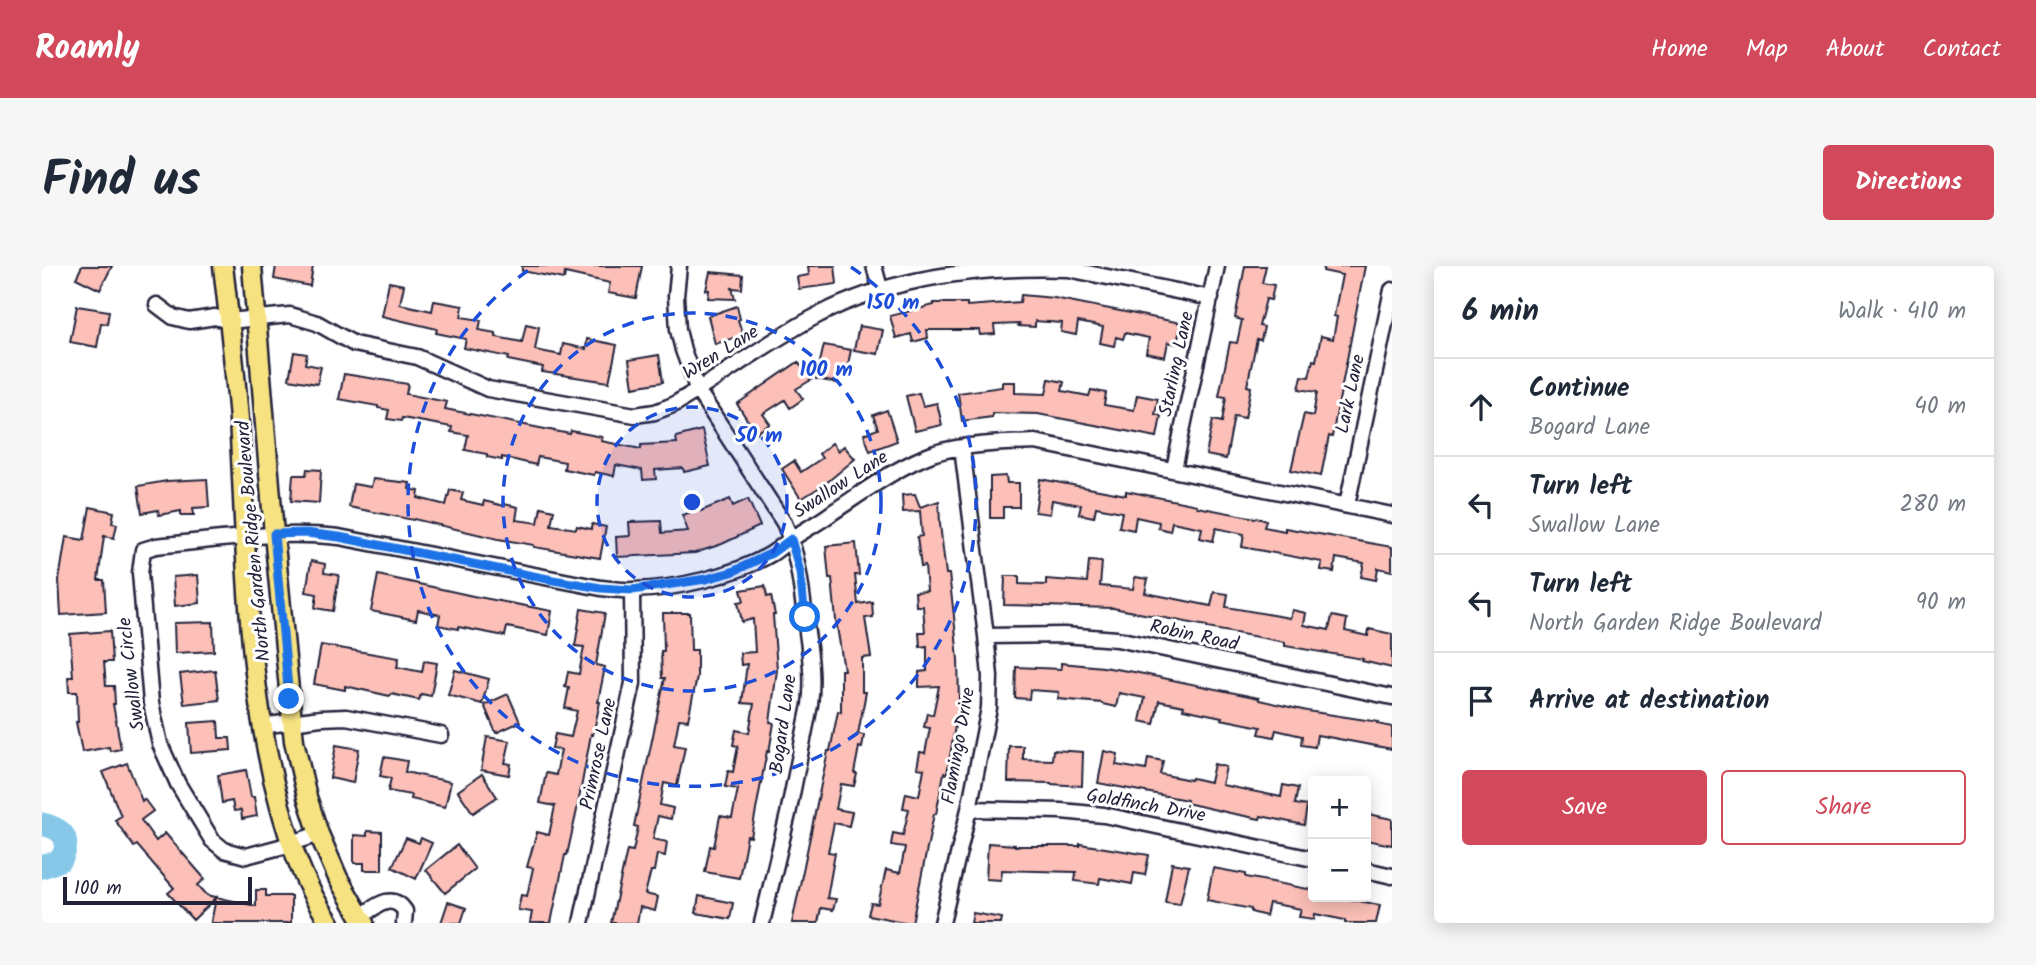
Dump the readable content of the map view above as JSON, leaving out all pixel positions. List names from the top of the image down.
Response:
{
  "streets": {
    "main road": ["North Garden Ridge Boulevard"],
    "street": [
      "Wren Lane",
      "Starling Lane",
      "Lark Lane",
      "Swallow Lane",
      "Robin Road",
      "Swallow Circle",
      "Bogard Lane",
      "Flamingo Drive",
      "Primrose Lane",
      "Goldfinch Drive"
    ]
  },
  "crossings": [
    ["Wren Lane", "Starling Lane"],
    ["Wren Lane", "North Garden Ridge Boulevard"],
    ["Wren Lane", "Bogard Lane"],
    ["Starling Lane", "Swallow Lane"],
    ["Lark Lane", "Swallow Lane"],
    ["Swallow Lane", "North Garden Ridge Boulevard"],
    ["Swallow Lane", "Swallow Circle"],
    ["Swallow Lane", "Bogard Lane"],
    ["Swallow Lane", "Flamingo Drive"],
    ["Swallow Lane", "Primrose Lane"],
    ["North Garden Ridge Boulevard", "Swallow Circle"],
    ["Robin Road", "Flamingo Drive"],
    ["Flamingo Drive", "Goldfinch Drive"]
  ],
  "scale_bar": "100 m",
  "page": {
    "header": "Roamly",
    "nav": [
      "Home",
      "Map",
      "About",
      "Contact"
    ],
    "title": "Find us",
    "buttons": [
      "Directions",
      ["Save", "Share"]
    ],
    "heading": ["6 min", "Walk · 410 m"],
    "list": [
      ["Continue", "Bogard Lane", "40 m"],
      ["Turn left", "Swallow Lane", "280 m"],
      ["Turn left", "North Garden Ridge Boulevard", "90 m"],
      "Arrive at destination"
    ],
    "map_buttons": ["+", "−"],
    "scale": "100 m"
  },
  "rings": ["150 m", "100 m", "50 m"]
}
